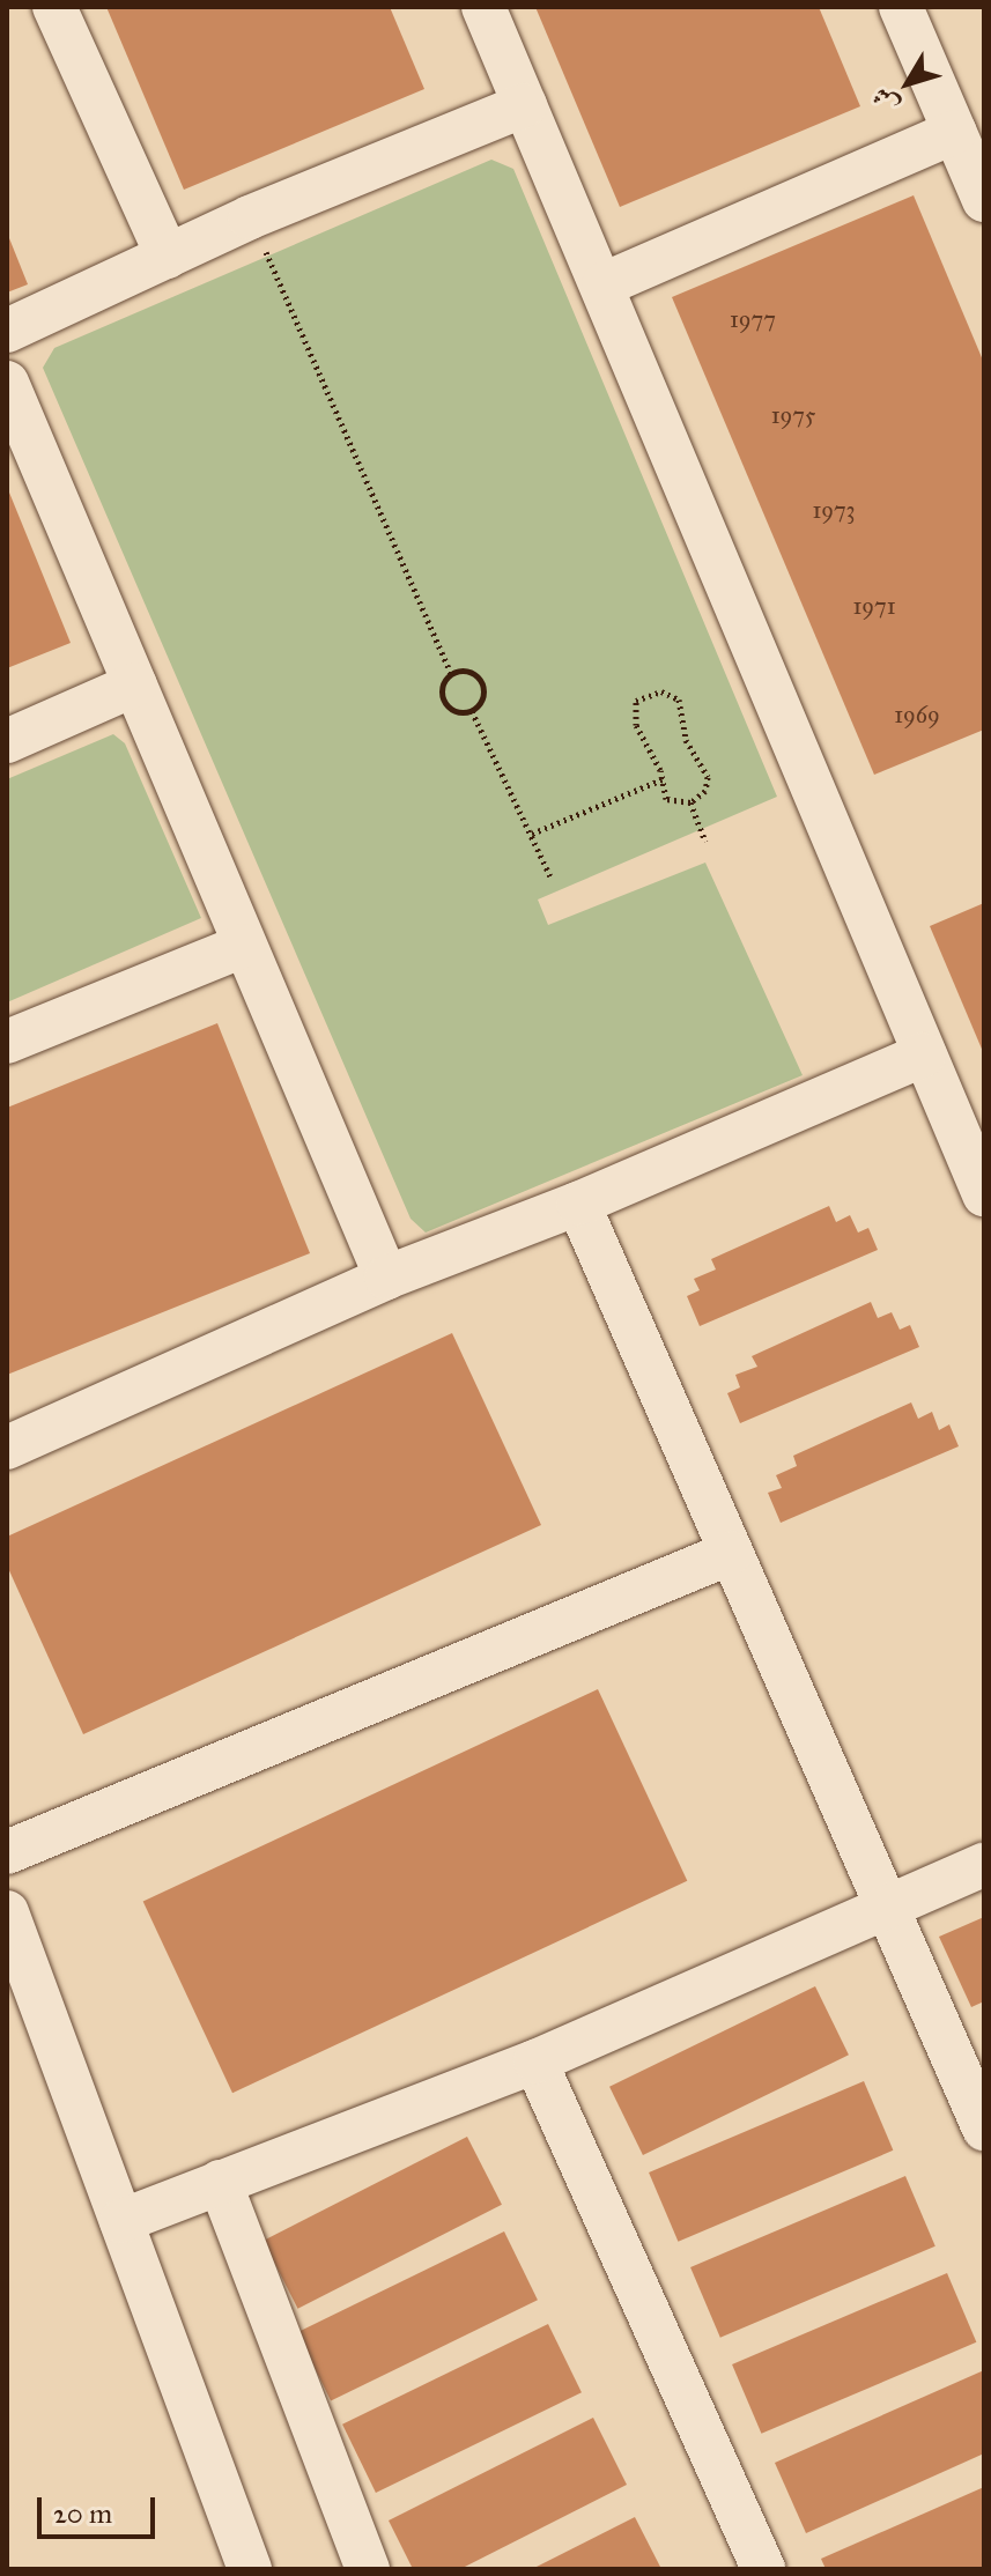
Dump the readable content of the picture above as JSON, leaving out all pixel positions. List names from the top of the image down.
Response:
{
  "house_numbers": [
    "1977",
    "1975",
    "1973",
    "1971",
    "1969"
  ],
  "scale_bar": "20 m",
  "north": "bottom left"
}
